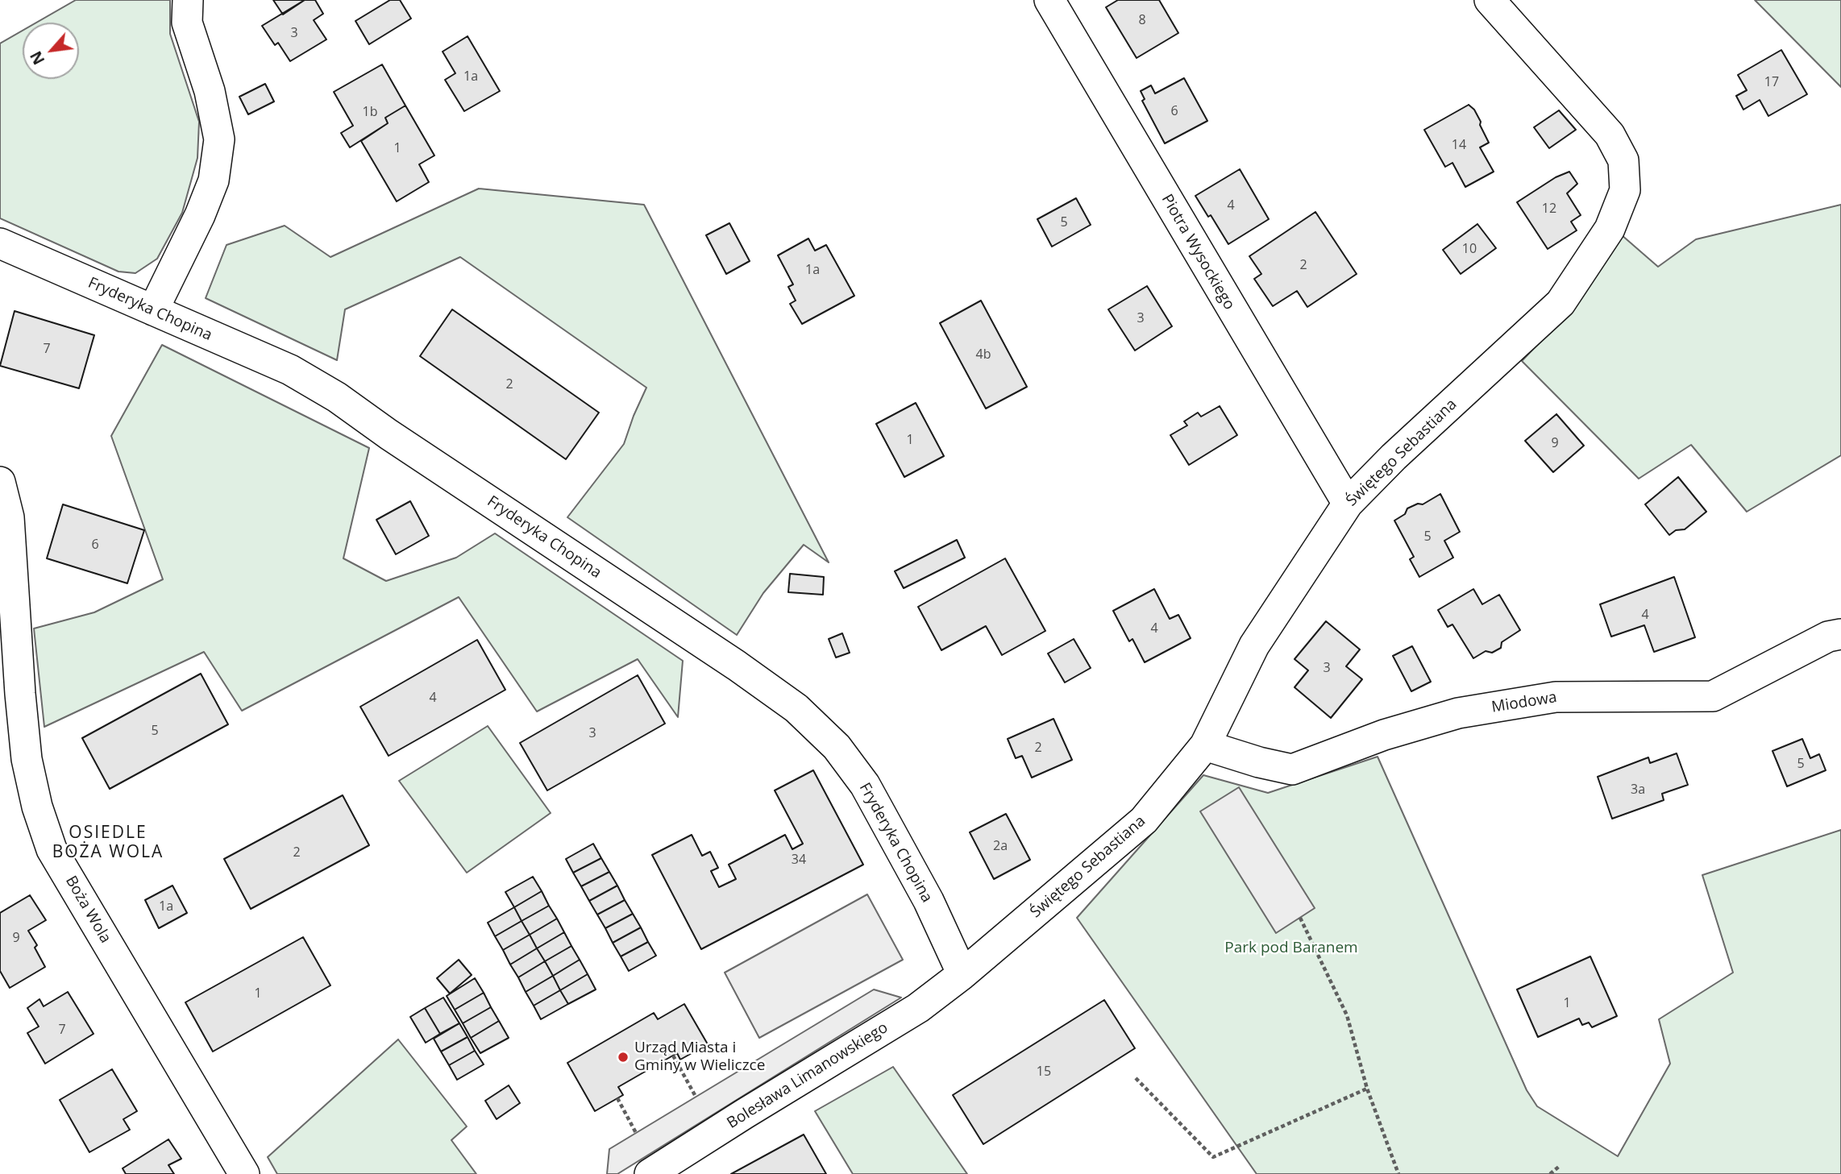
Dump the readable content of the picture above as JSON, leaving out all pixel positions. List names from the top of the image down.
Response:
{
  "streets": {
    "street": [
      "Piotra Wysockiego",
      "Fryderyka Chopina",
      "Świętego Sebastiana",
      "Miodowa",
      "Boża Wola",
      "Bolesława Limanowskiego"
    ]
  },
  "crossings": [
    ["Piotra Wysockiego", "Świętego Sebastiana"],
    ["Fryderyka Chopina", "Świętego Sebastiana"],
    ["Fryderyka Chopina", "Bolesława Limanowskiego"],
    ["Świętego Sebastiana", "Miodowa"],
    ["Świętego Sebastiana", "Bolesława Limanowskiego"]
  ],
  "districts": ["OSIEDLE BOŻA WOLA"],
  "parks": ["Park pod Baranem"],
  "places": ["Urząd Miasta i Gminy w Wieliczce"],
  "house_numbers": [
    "8",
    "3",
    "1a",
    "17",
    "6",
    "1b",
    "14",
    "1",
    "4",
    "12",
    "5",
    "10",
    "2",
    "1a",
    "3",
    "7",
    "4b",
    "2",
    "1",
    "9",
    "5",
    "6",
    "4",
    "4",
    "3",
    "4",
    "5",
    "3",
    "2",
    "5",
    "3a",
    "2a",
    "2",
    "34",
    "1a",
    "9",
    "1",
    "1",
    "7",
    "15"
  ],
  "north": "bottom left"
}
